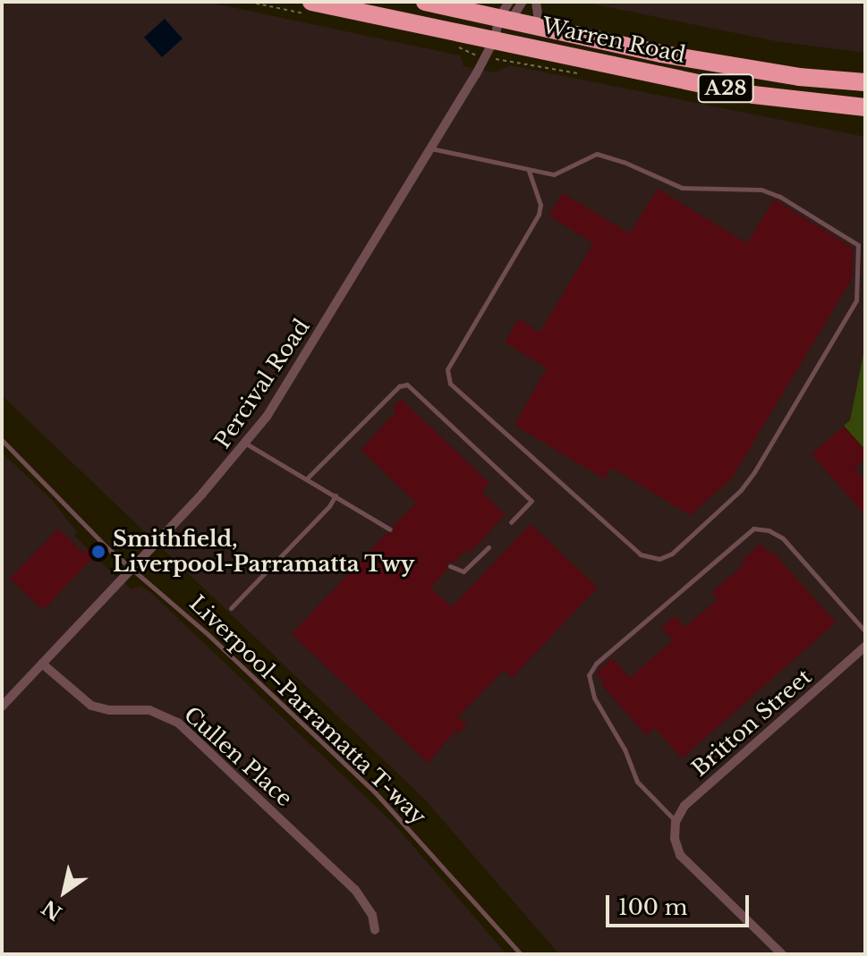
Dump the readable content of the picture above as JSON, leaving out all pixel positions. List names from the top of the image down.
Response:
{
  "streets": {
    "highway": ["Warren Road", "A28"],
    "street": ["Percival Road", "Britton Street", "Cullen Place"],
    "lane": ["Liverpool–Parramatta T-way"]
  },
  "crossings": [
    ["Warren Road", "Percival Road"],
    ["Percival Road", "Liverpool–Parramatta T-way"],
    ["Percival Road", "Cullen Place"]
  ],
  "places": ["Smithfield, Liverpool-Parramatta Twy"],
  "scale_bar": "100 m",
  "north": "bottom left"
}
